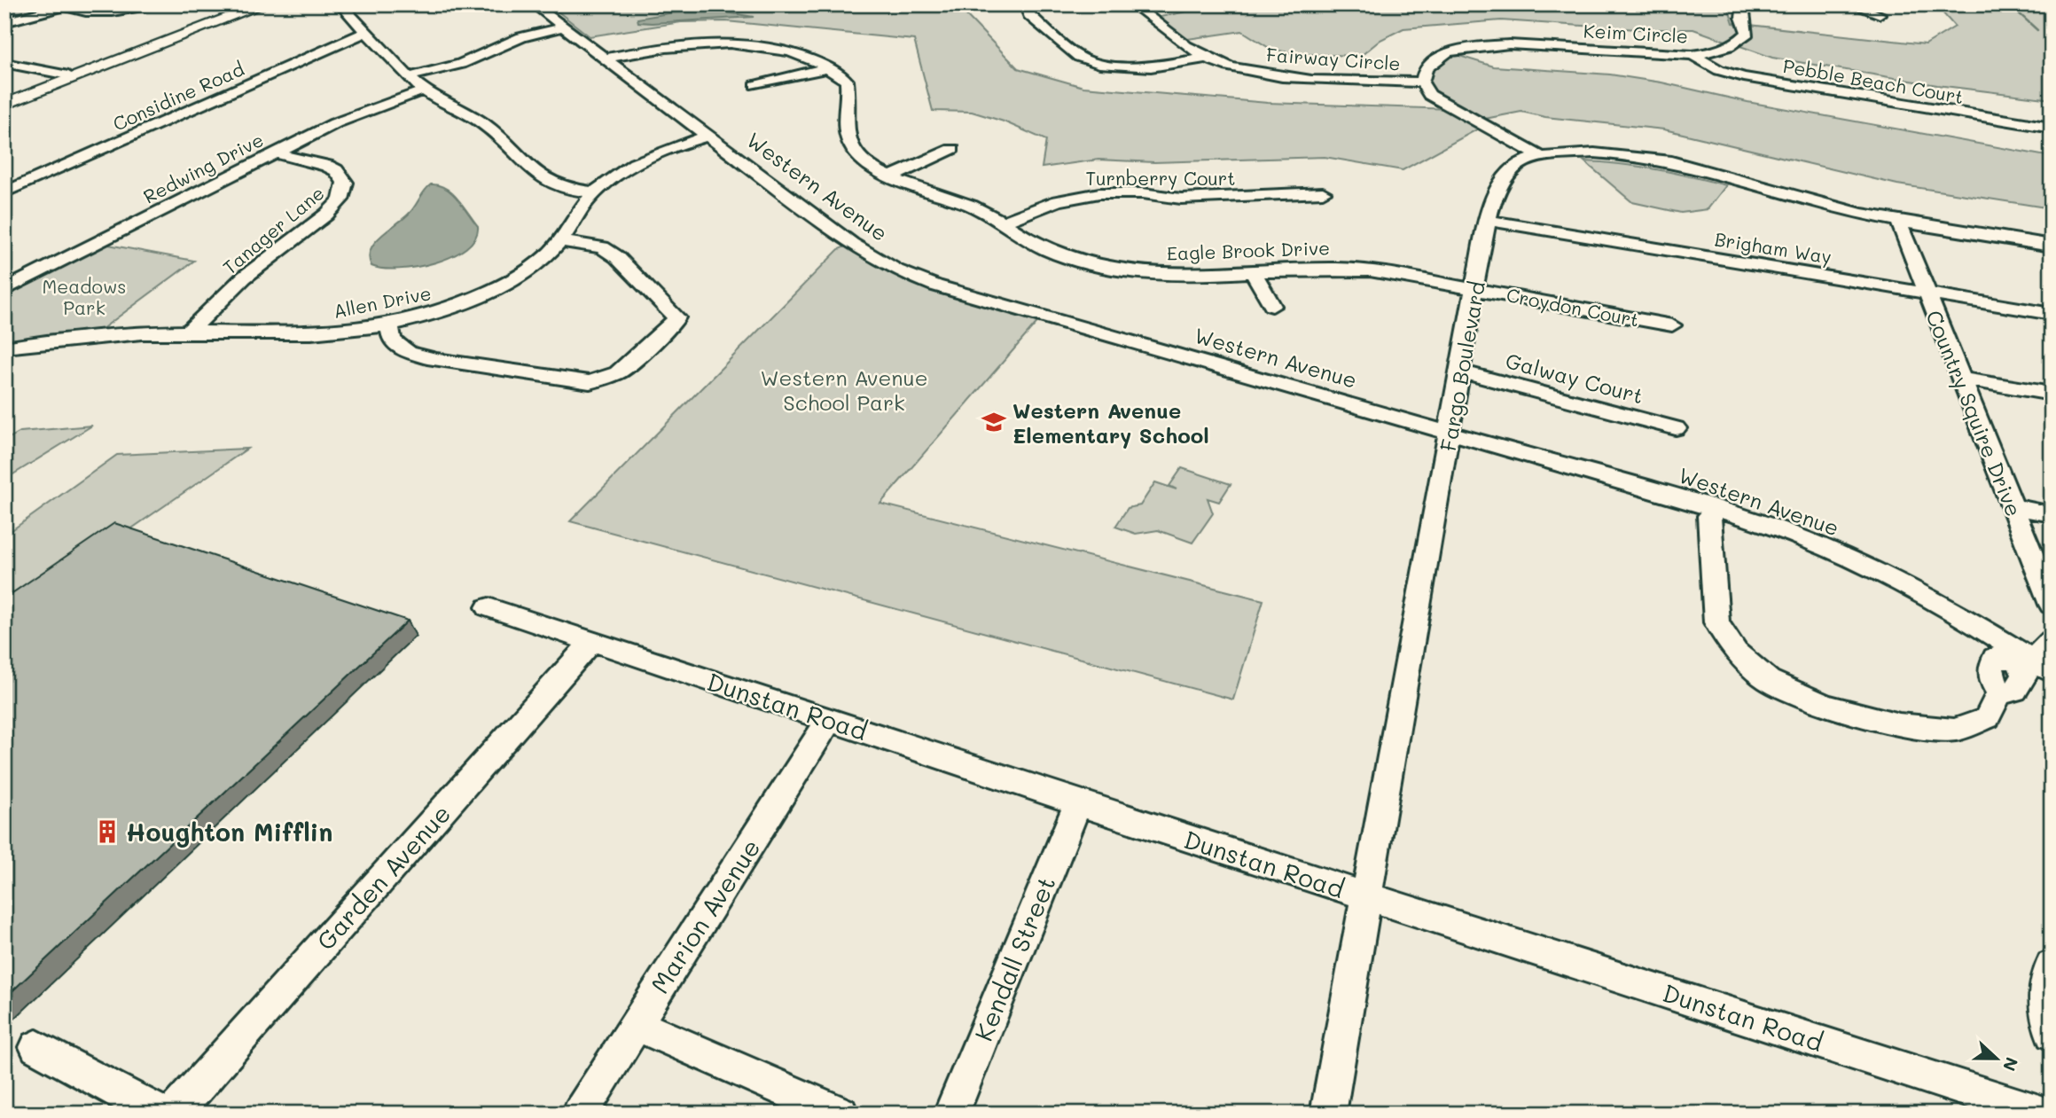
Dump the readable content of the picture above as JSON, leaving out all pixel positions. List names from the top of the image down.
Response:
{
  "streets": {
    "street": [
      "Keim Circle",
      "Fairway Circle",
      "Pebble Beach Court",
      "Considine Road",
      "Redwing Drive",
      "Turnberry Court",
      "Western Avenue",
      "Tanager Lane",
      "Brigham Way",
      "Eagle Brook Drive",
      "Allen Drive",
      "Croydon Court",
      "Fargo Boulevard",
      "Galway Court",
      "Country Squire Drive",
      "Dunstan Road",
      "Garden Avenue",
      "Marion Avenue",
      "Kendall Street"
    ]
  },
  "crossings": [
    ["Keim Circle", "Fairway Circle"],
    ["Keim Circle", "Pebble Beach Court"],
    ["Redwing Drive", "Tanager Lane"],
    ["Turnberry Court", "Eagle Brook Drive"],
    ["Western Avenue", "Eagle Brook Drive"],
    ["Western Avenue", "Allen Drive"],
    ["Western Avenue", "Fargo Boulevard"],
    ["Tanager Lane", "Allen Drive"],
    ["Brigham Way", "Fargo Boulevard"],
    ["Brigham Way", "Country Squire Drive"],
    ["Eagle Brook Drive", "Croydon Court"],
    ["Eagle Brook Drive", "Fargo Boulevard"],
    ["Croydon Court", "Fargo Boulevard"],
    ["Fargo Boulevard", "Galway Court"],
    ["Fargo Boulevard", "Country Squire Drive"],
    ["Fargo Boulevard", "Dunstan Road"],
    ["Dunstan Road", "Garden Avenue"],
    ["Dunstan Road", "Marion Avenue"],
    ["Dunstan Road", "Kendall Street"]
  ],
  "parks": ["Meadows Park", "Western Avenue School Park"],
  "places": {
    "school or university": ["Western Avenue Elementary School"],
    "building": ["Houghton Mifflin"]
  },
  "north": "right"
}
